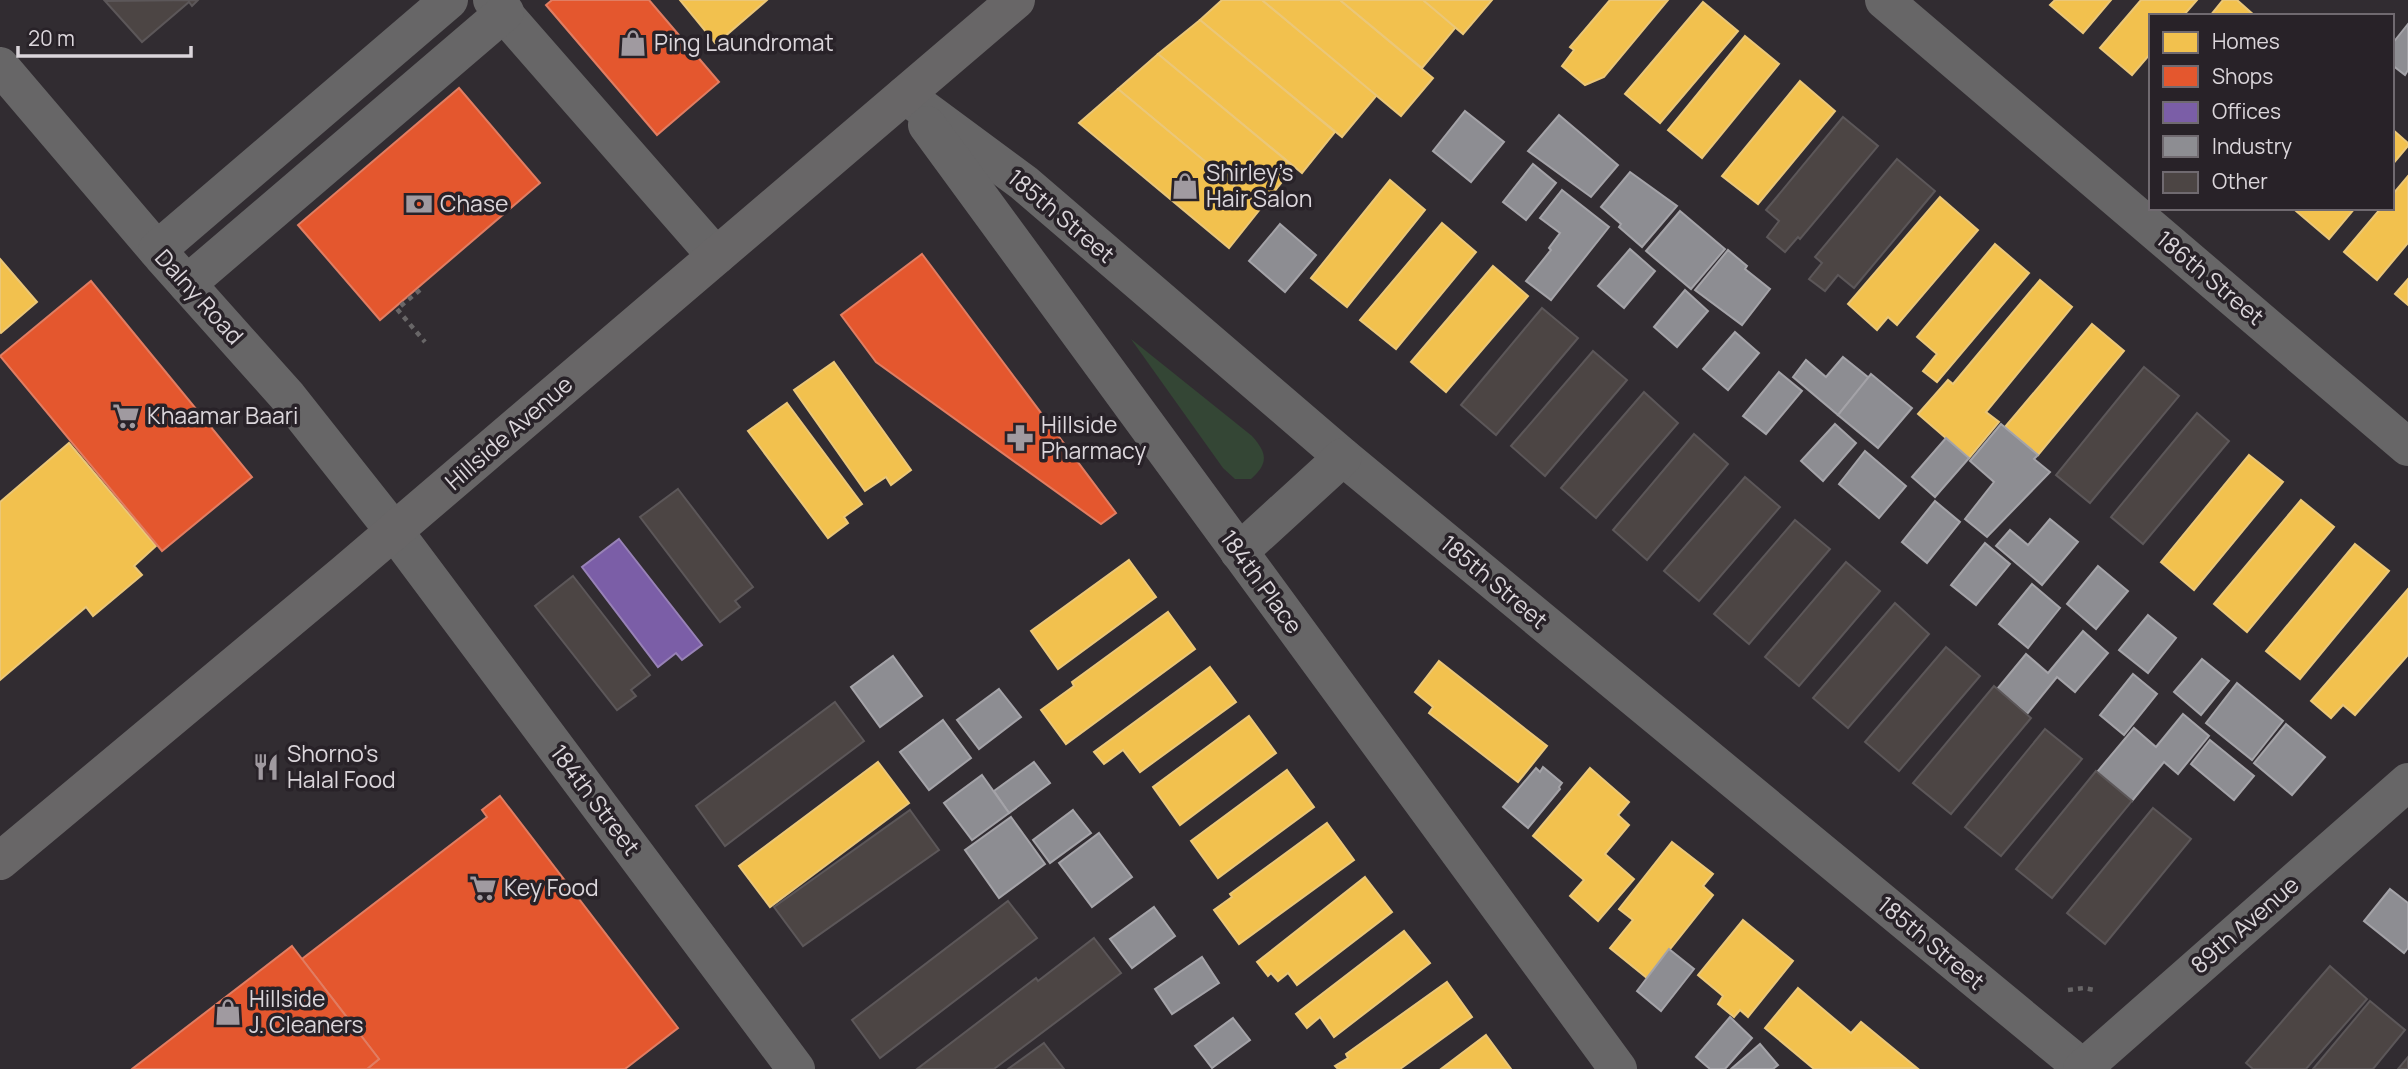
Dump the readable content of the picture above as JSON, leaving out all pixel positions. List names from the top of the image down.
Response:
{
  "streets": {
    "main road": ["Hillside Avenue"],
    "street": [
      "185th Street",
      "186th Street",
      "Dalny Road",
      "184th Place",
      "184th Street",
      "89th Avenue"
    ]
  },
  "crossings": [
    ["185th Street", "Hillside Avenue"],
    ["185th Street", "184th Place"],
    ["185th Street", "89th Avenue"],
    ["Dalny Road", "Hillside Avenue"],
    ["Dalny Road", "184th Street"],
    ["Hillside Avenue", "184th Place"],
    ["Hillside Avenue", "184th Street"]
  ],
  "places": {
    "shop": ["Ping Laundromat", "Shirley’s Hair Salon", "Hillside J. Cleaners"],
    "bank": ["Chase"],
    "supermarket": ["Khaamar Baari", "Key Food"],
    "pharmacy": ["Hillside Pharmacy"],
    "restaurant": ["Shorno's Halal Food"]
  },
  "legend": [
    "Homes",
    "Shops",
    "Offices",
    "Industry",
    "Other"
  ],
  "scale_bar": "20 m"
}
